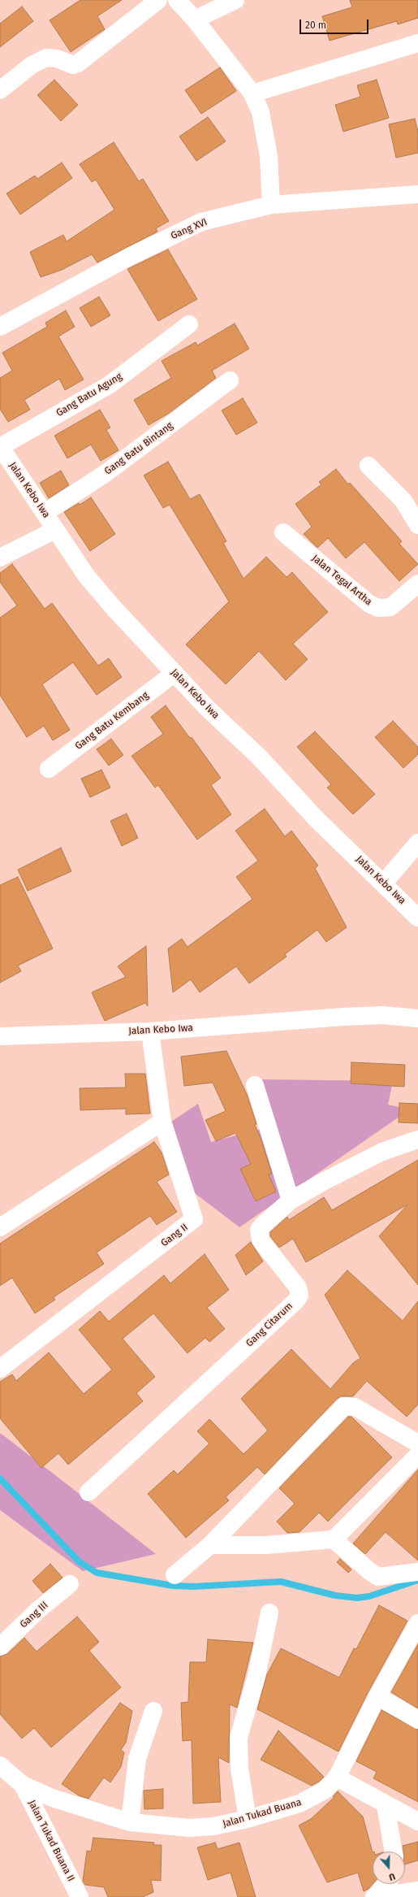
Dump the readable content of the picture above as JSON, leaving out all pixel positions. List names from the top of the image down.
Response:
{
  "streets": {
    "street": [
      "Gang XVI",
      "Gang Batu Agung",
      "Gang Batu Bintang",
      "Jalan Kebo Iwa",
      "Jalan Tegal Artha",
      "Gang Batu Kembang",
      "Gang II",
      "Gang Citarum",
      "Gang III",
      "Jalan Tukad Buana",
      "Jalan Tukad Buana II"
    ]
  },
  "crossings": [
    ["Gang Batu Agung", "Jalan Kebo Iwa"],
    ["Gang Batu Bintang", "Jalan Kebo Iwa"],
    ["Jalan Kebo Iwa", "Gang Batu Kembang"],
    ["Jalan Kebo Iwa", "Gang II"],
    ["Jalan Tukad Buana", "Jalan Tukad Buana II"]
  ],
  "scale_bar": "20 m",
  "north": "bottom"
}
